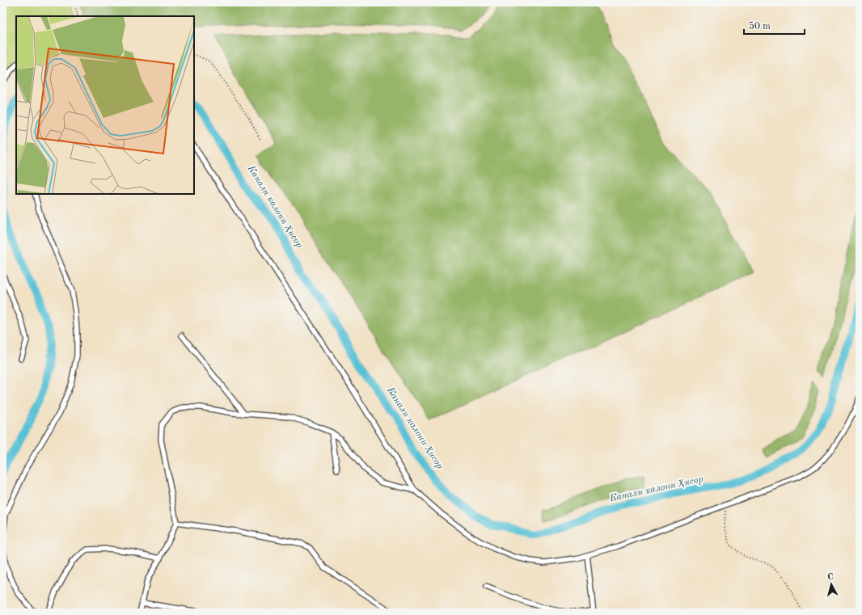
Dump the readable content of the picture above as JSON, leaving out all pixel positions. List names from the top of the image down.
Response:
{
  "water": ["Канали калони Ҳисор"],
  "scale_bar": "50 m",
  "north": "top"
}
